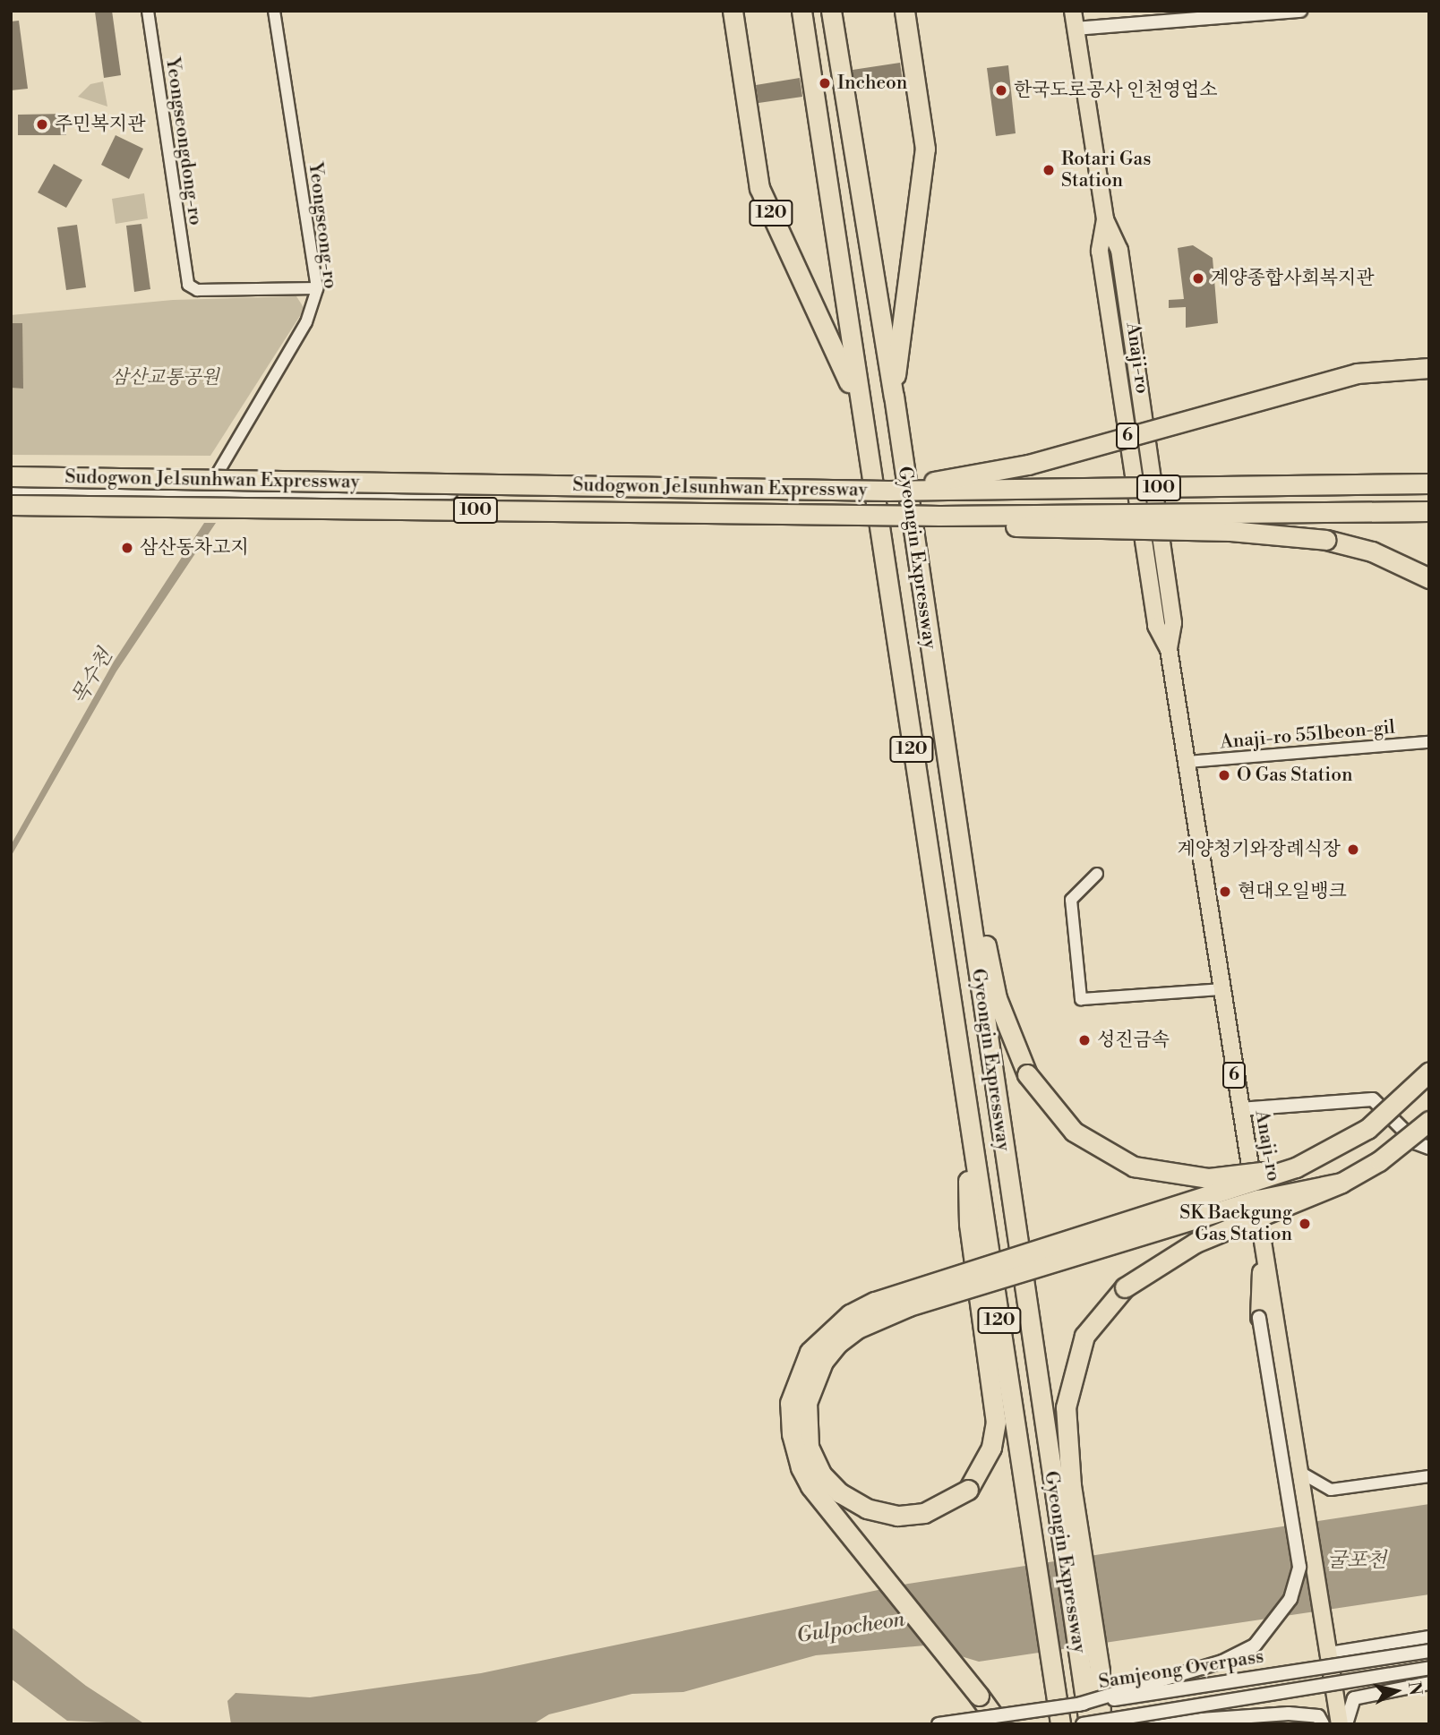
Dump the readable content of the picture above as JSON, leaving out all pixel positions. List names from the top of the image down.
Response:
{
  "streets": {
    "highway": [
      "120",
      "Sudogwon Je1sunhwan Expressway",
      "100",
      "Gyeongin Expressway"
    ],
    "main road": ["Anaji-ro", "6"],
    "street": [
      "Yeongseongdong-ro",
      "Yeongseong-ro",
      "Anaji-ro 551beon-gil",
      "Samjeong Overpass"
    ]
  },
  "crossings": [
    ["Yeongseongdong-ro", "Yeongseong-ro"],
    ["Anaji-ro", "6"],
    ["Anaji-ro", "Anaji-ro 551beon-gil"]
  ],
  "water": ["목수천", "굴포천", "Gulpocheon"],
  "parks": ["삼산교통공원"],
  "places": [
    "Incheon",
    "한국도로공사 인천영업소",
    "주민복지관",
    "Rotari Gas Station",
    "계양종합사회복지관",
    "삼산동차고지",
    "O Gas Station",
    "계양청기와장례식장",
    "현대오일뱅크",
    "성진금속",
    "SK Baekgung Gas Station"
  ],
  "north": "right"
}
